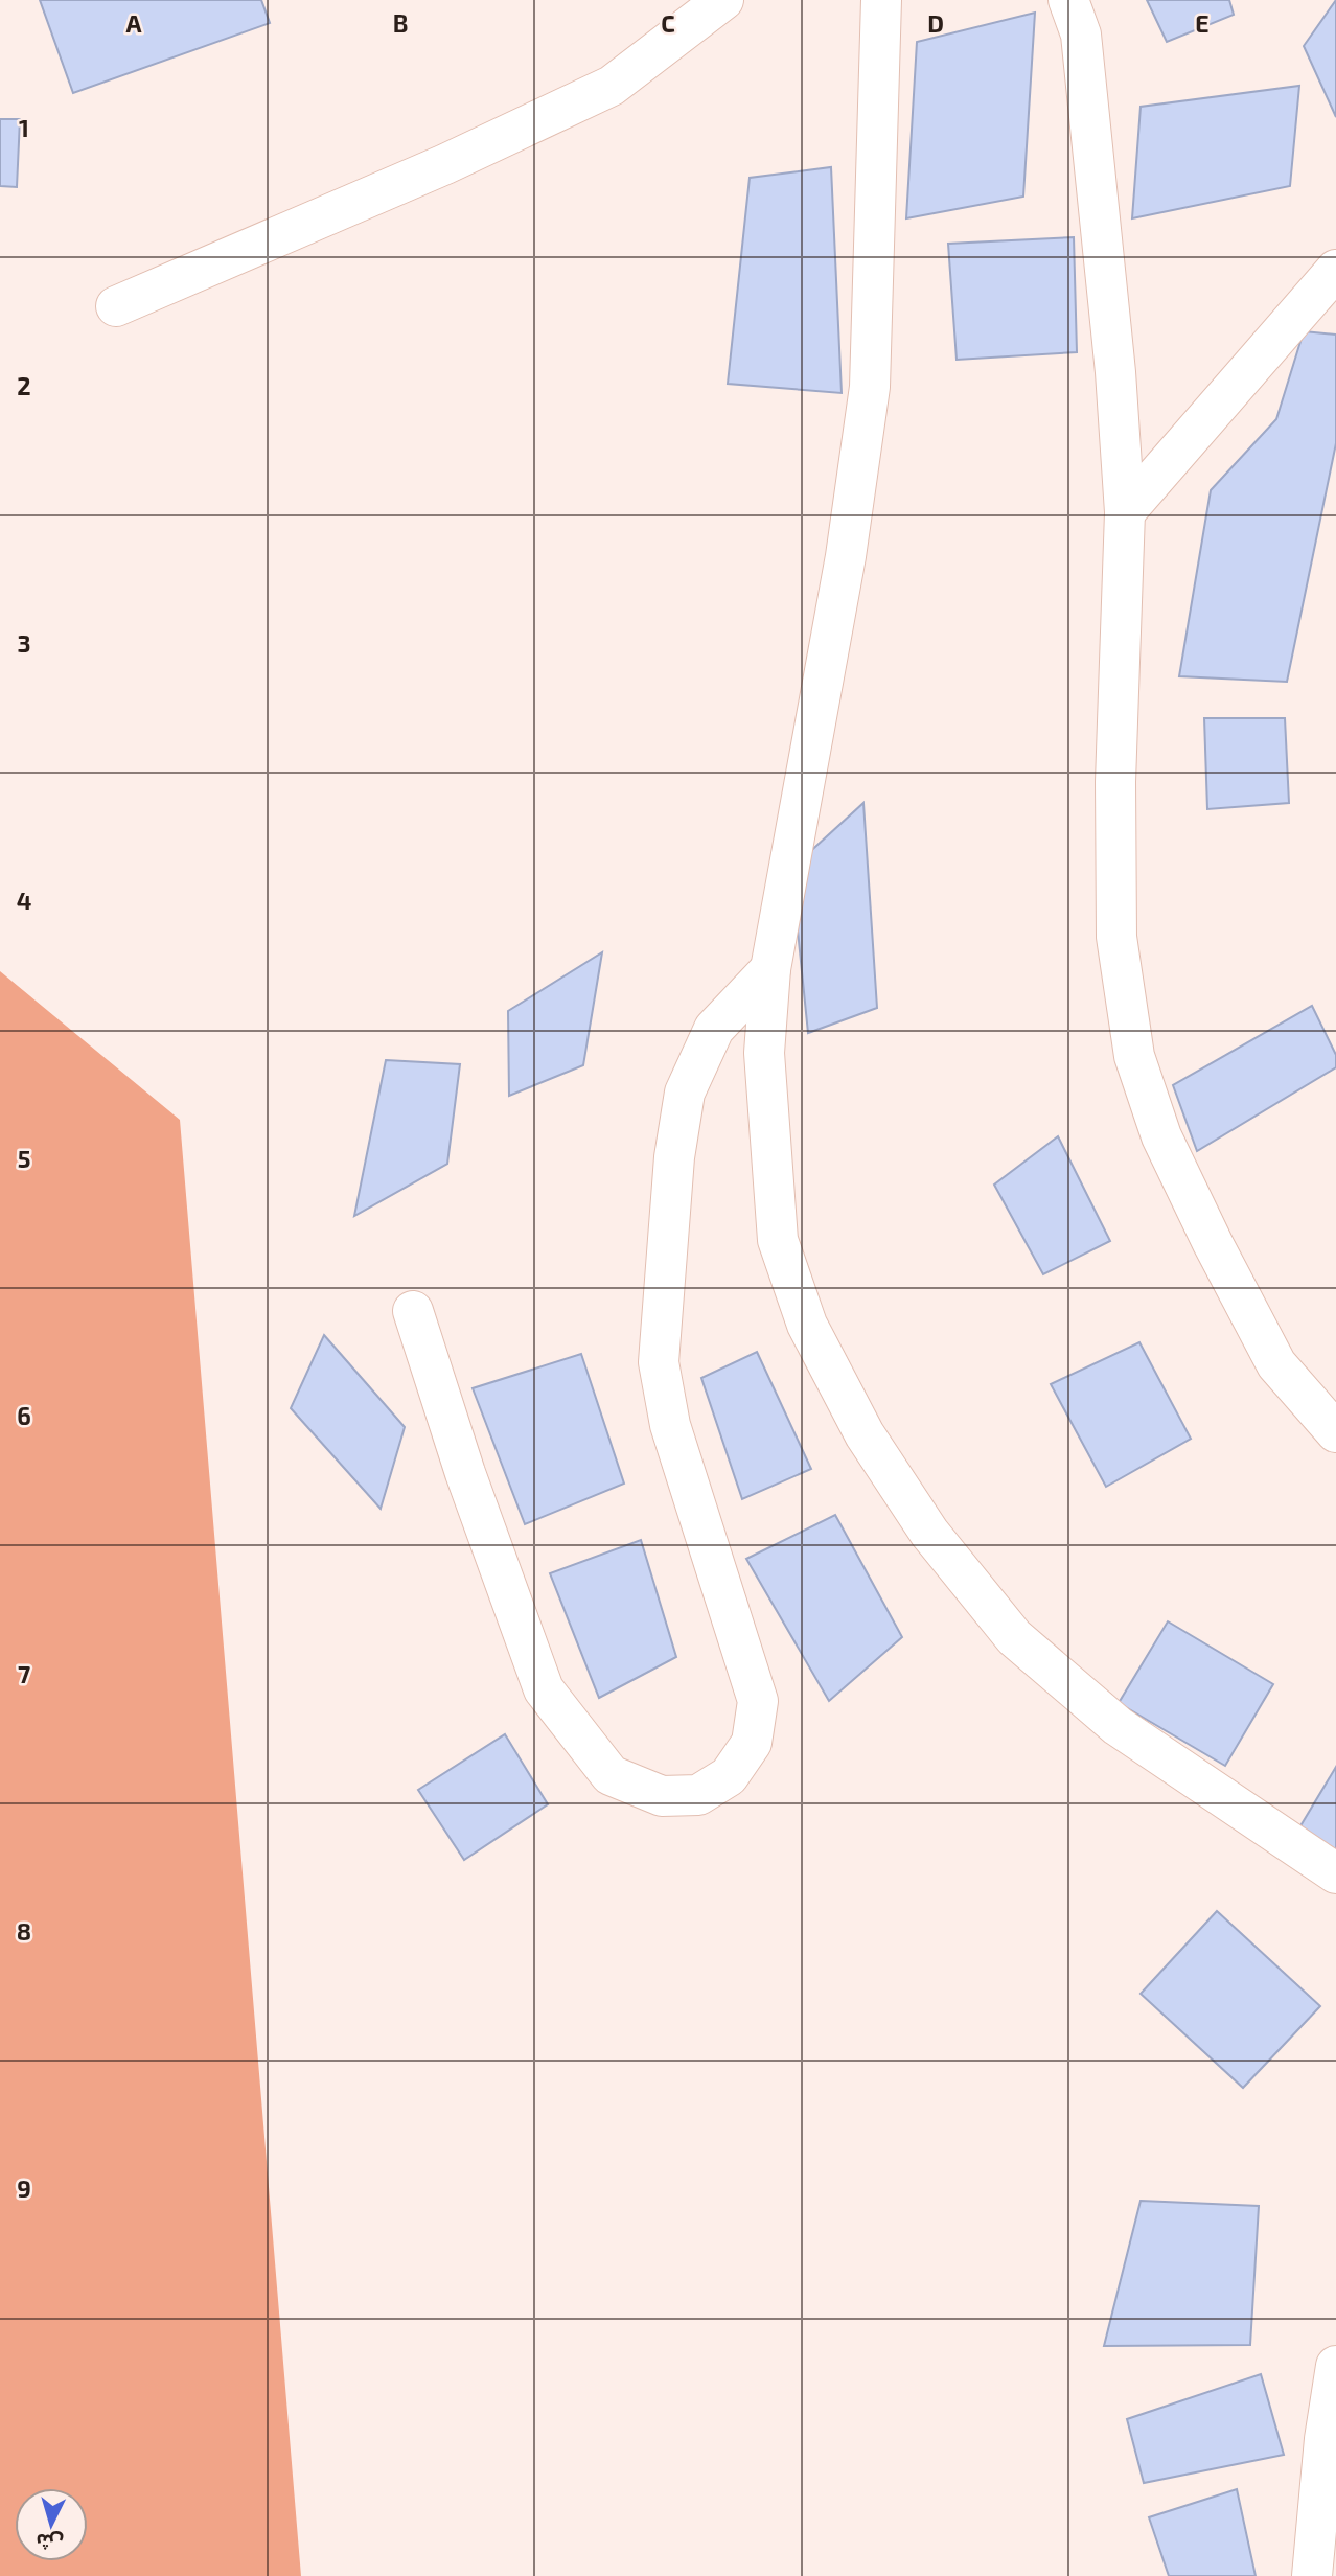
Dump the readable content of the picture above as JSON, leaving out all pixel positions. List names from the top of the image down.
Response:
{
  "north": "bottom",
  "grid": {
    "columns": [
      "A",
      "B",
      "C",
      "D",
      "E"
    ],
    "rows": [
      "1",
      "2",
      "3",
      "4",
      "5",
      "6",
      "7",
      "8",
      "9"
    ]
  }
}
